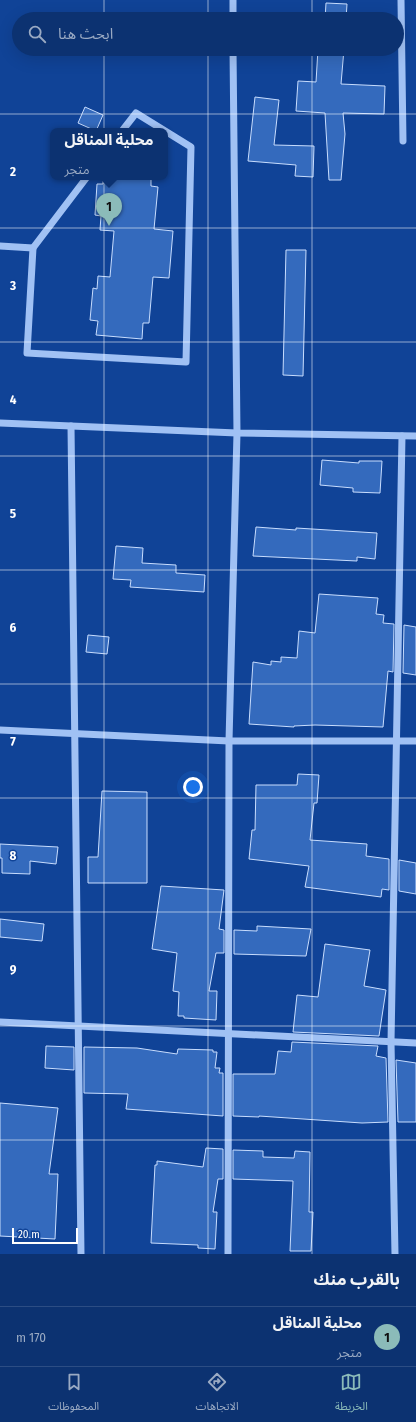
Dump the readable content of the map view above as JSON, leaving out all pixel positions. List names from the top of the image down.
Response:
{
  "scale_bar": "20 m",
  "page": {
    "search": "ابحث هنا",
    "popup": ["محلية المناقل", "متجر"],
    "pins": "1",
    "scale": "20 m",
    "heading": "بالقرب منك",
    "list": [
      {
        "mark": "1",
        "name": "محلية المناقل",
        "note": "متجر",
        "value": "170 m"
      }
    ],
    "nav": ["الخريطة", "الاتجاهات", "المحفوظات"]
  },
  "grid": {
    "rows": [
      "2",
      "3",
      "4",
      "5",
      "6",
      "7",
      "8",
      "9"
    ]
  }
}
